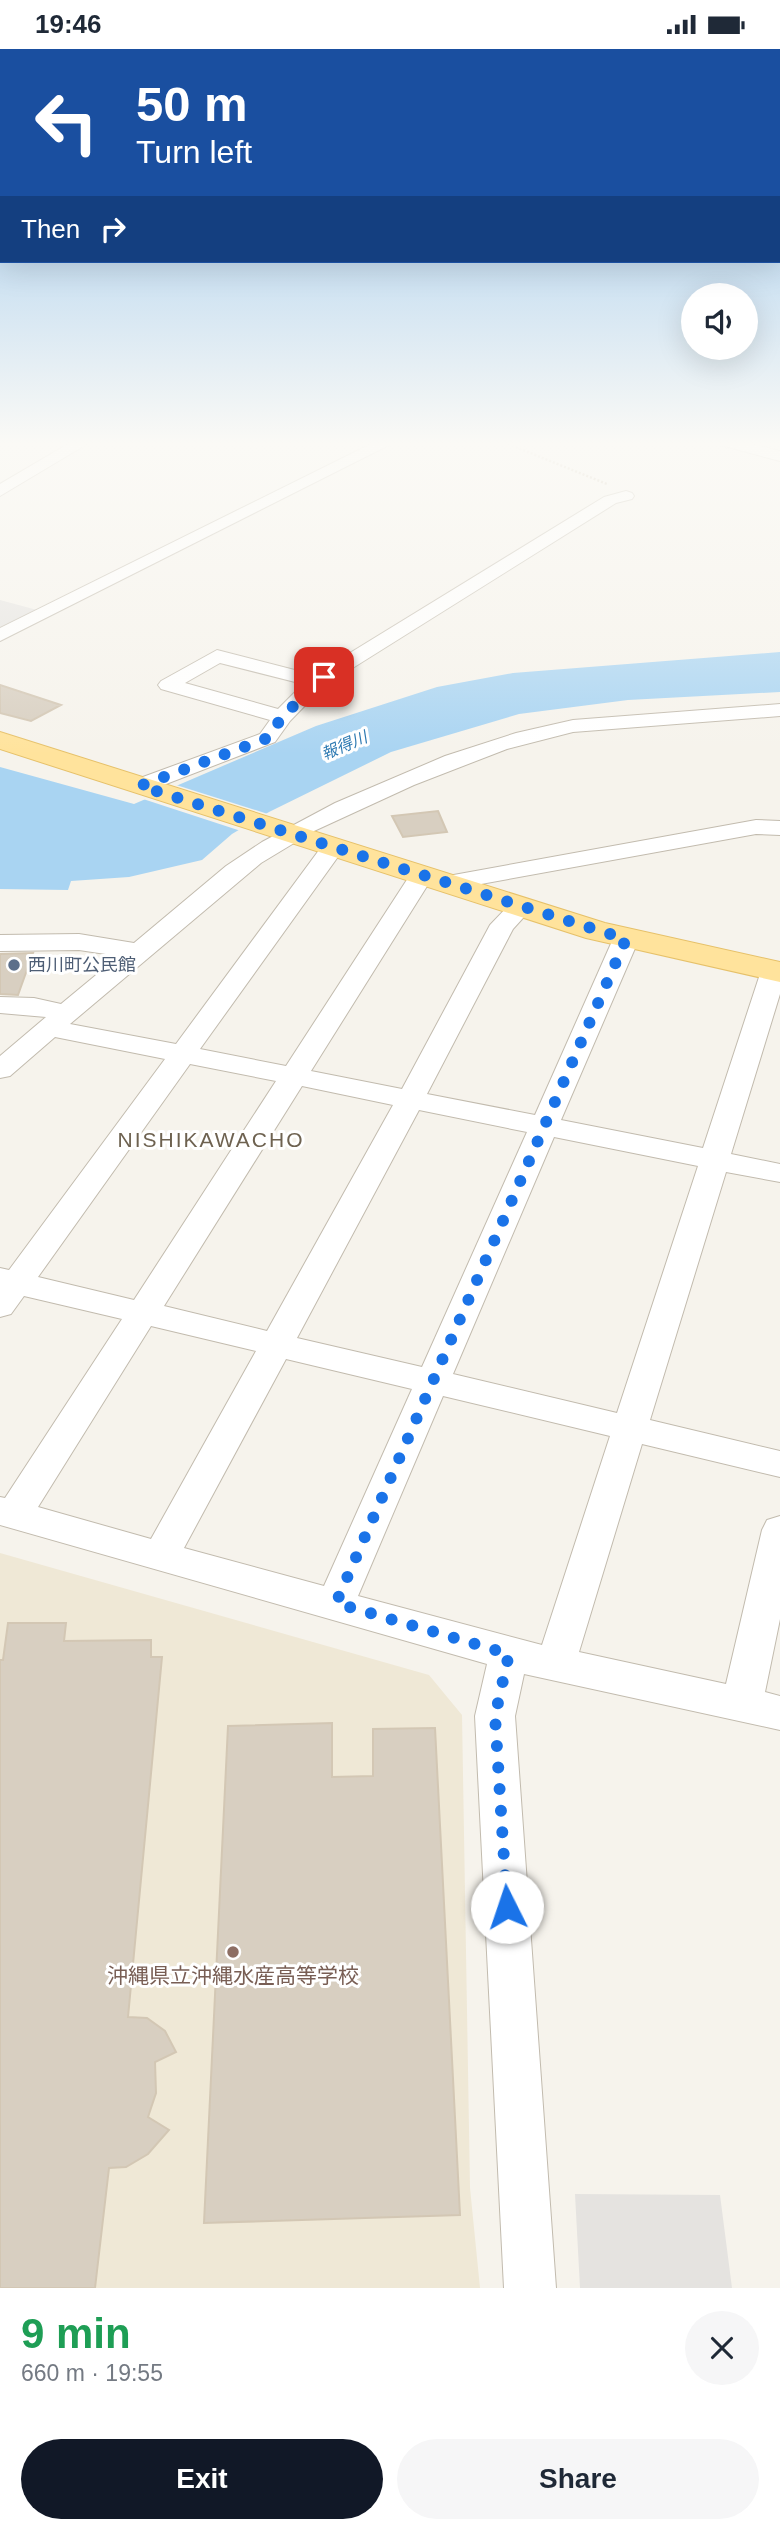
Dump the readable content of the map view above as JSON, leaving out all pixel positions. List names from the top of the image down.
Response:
{
  "districts": ["NISHIKAWACHO"],
  "water": ["報得川"],
  "places": ["西川町公民館", "沖縄県立沖縄水産高等学校"],
  "page": {
    "status": "19:46",
    "turn": ["50 m", "Turn left"],
    "then": "Then",
    "heading": ["9 min", "660 m · 19:55"],
    "buttons": ["Exit", "Share"]
  }
}
